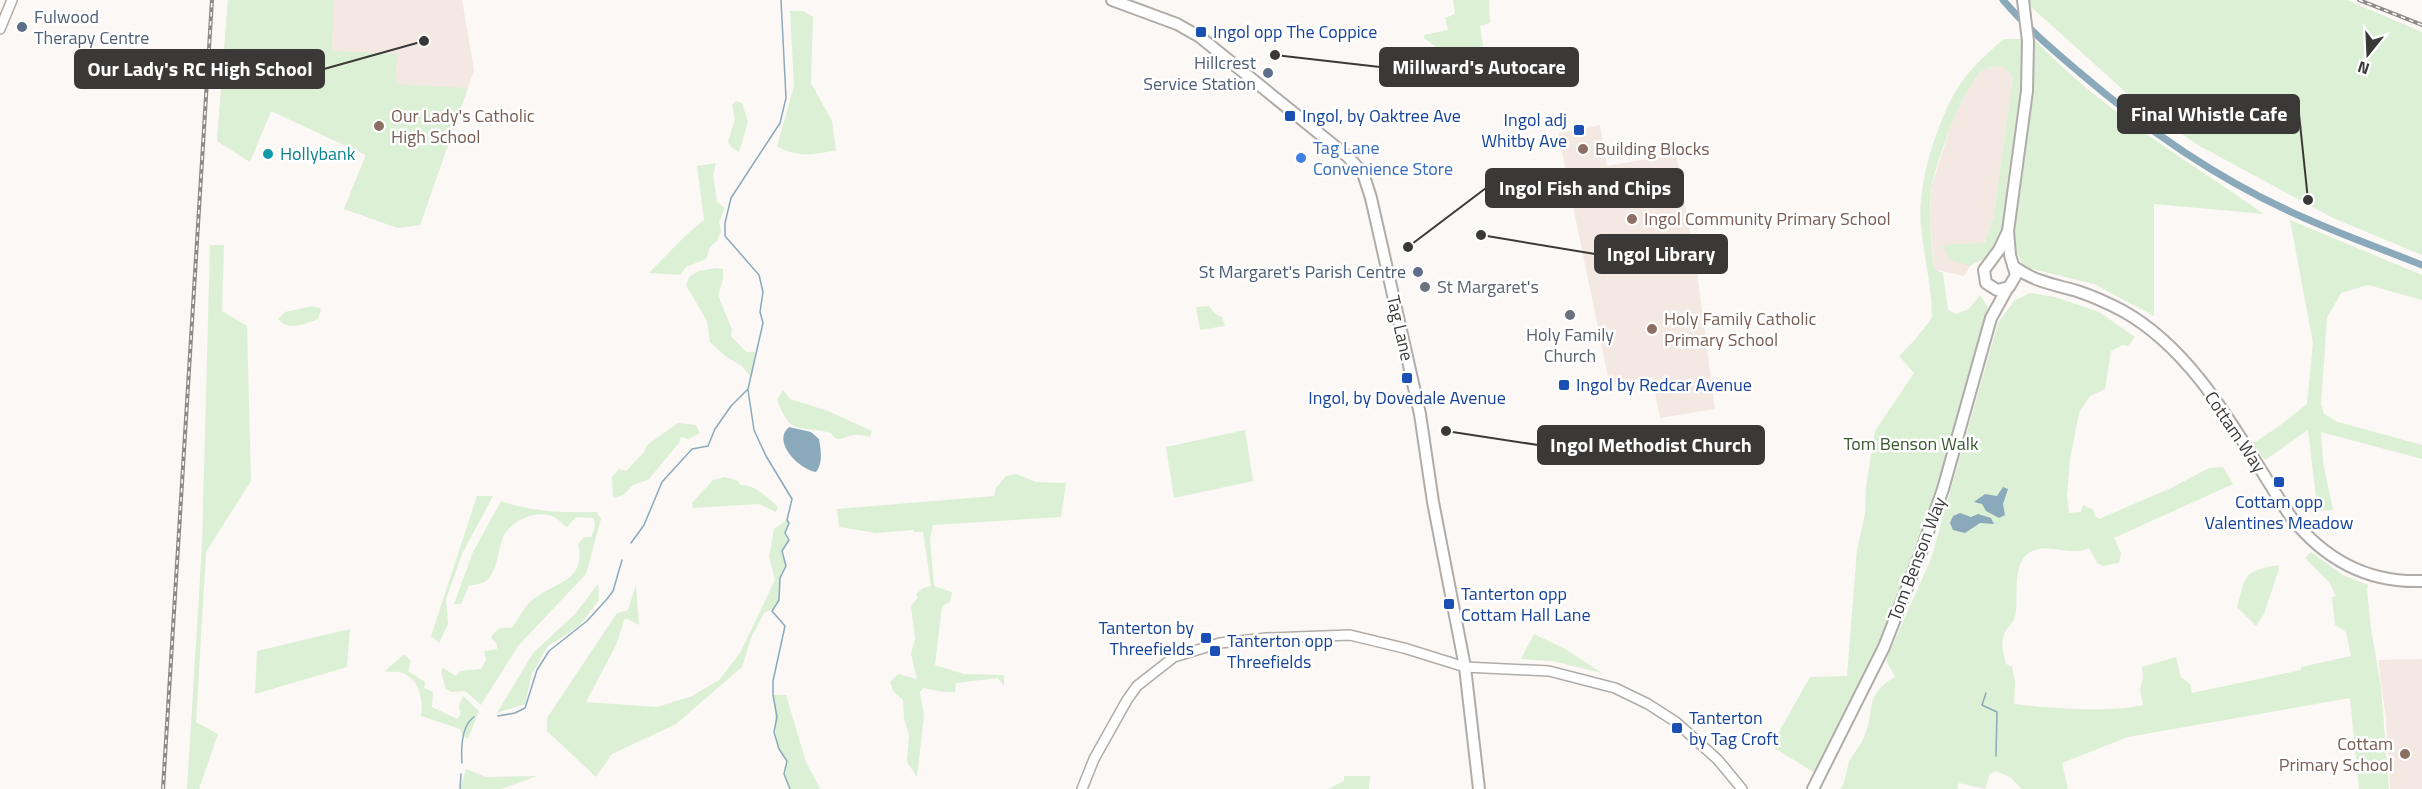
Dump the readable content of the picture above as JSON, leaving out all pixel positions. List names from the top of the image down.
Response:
{
  "streets": {
    "main road": ["Tag Lane", "Cottam Way", "Tom Benson Way"]
  },
  "crossings": [
    ["Cottam Way", "Tom Benson Way"]
  ],
  "parks": ["Tom Benson Walk"],
  "places": {
    "other": [
      "Fulwood Therapy Centre",
      "Our Lady's RC High School",
      "Millward's Autocare",
      "Hillcrest Service Station",
      "Our Lady's Catholic High School",
      "Building Blocks",
      "Hollybank",
      "Tag Lane Convenience Store",
      "Final Whistle Cafe",
      "Ingol Community Primary School",
      "Ingol Library",
      "Ingol Fish and Chips",
      "St Margaret's Parish Centre",
      "St Margaret's",
      "Holy Family Church",
      "Holy Family Catholic Primary School",
      "Ingol Methodist Church",
      "Cottam Primary School"
    ],
    "transit": [
      "Ingol opp The Coppice",
      "Ingol, by Oaktree Ave",
      "Ingol adj Whitby Ave",
      "Ingol, by Dovedale Avenue",
      "Ingol by Redcar Avenue",
      "Cottam opp Valentines Meadow",
      "Tanterton opp Cottam Hall Lane",
      "Tanterton by Threefields",
      "Tanterton opp Threefields",
      "Tanterton by Tag Croft"
    ]
  },
  "north": "bottom"
}
